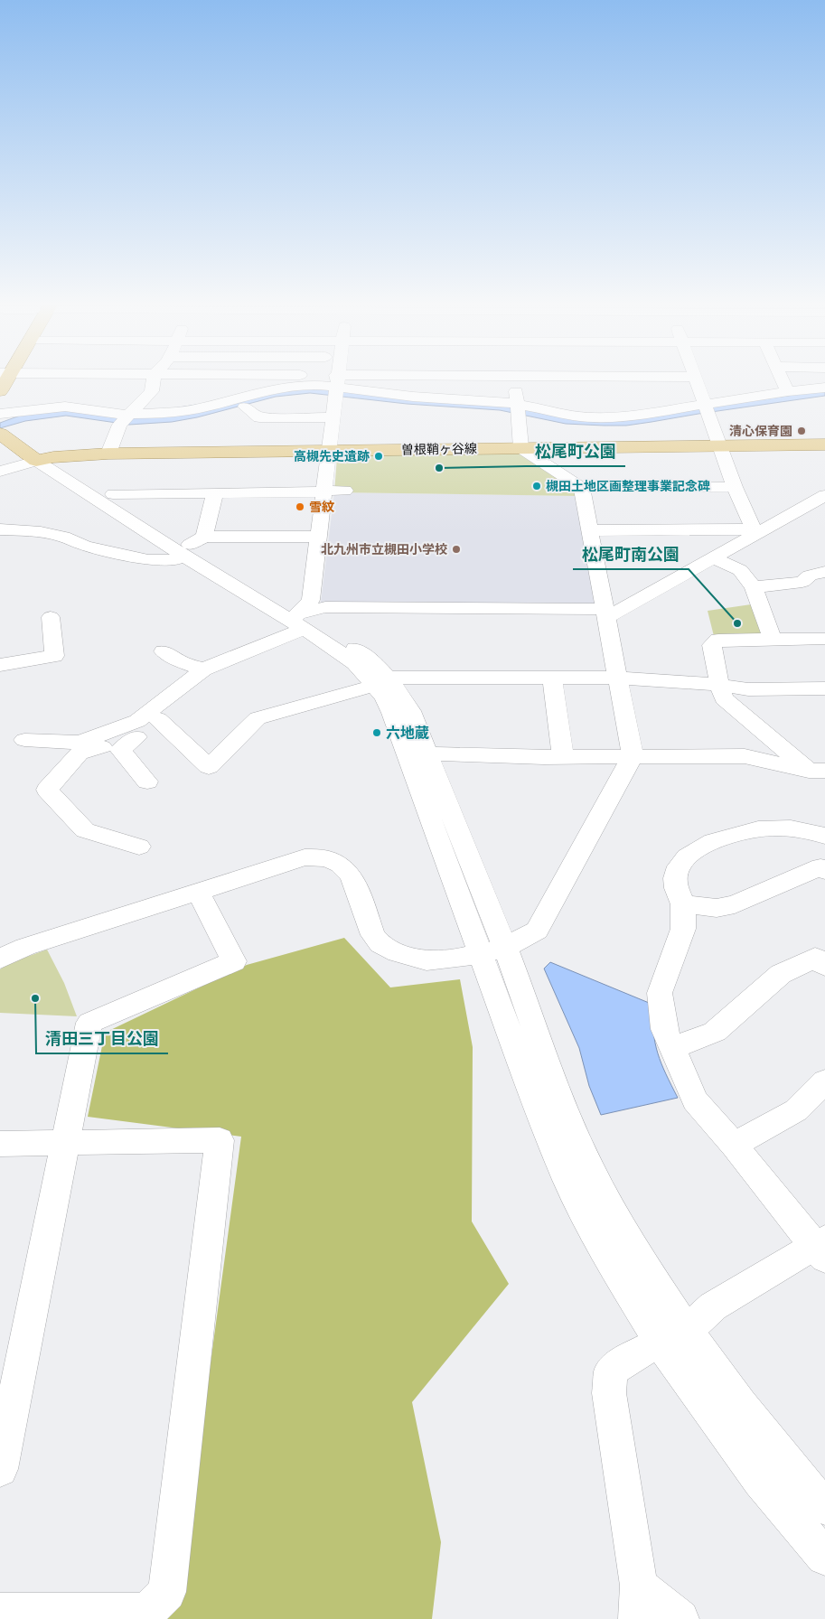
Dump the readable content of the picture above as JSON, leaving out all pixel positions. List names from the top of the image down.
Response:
{
  "streets": {
    "main road": ["曽根鞘ヶ谷線"]
  },
  "places": [
    "清心保育園",
    "高槻先史遺跡",
    "松尾町公園",
    "槻田土地区画整理事業記念碑",
    "雪紋",
    "北九州市立槻田小学校",
    "松尾町南公園",
    "六地蔵",
    "清田三丁目公園"
  ]
}
